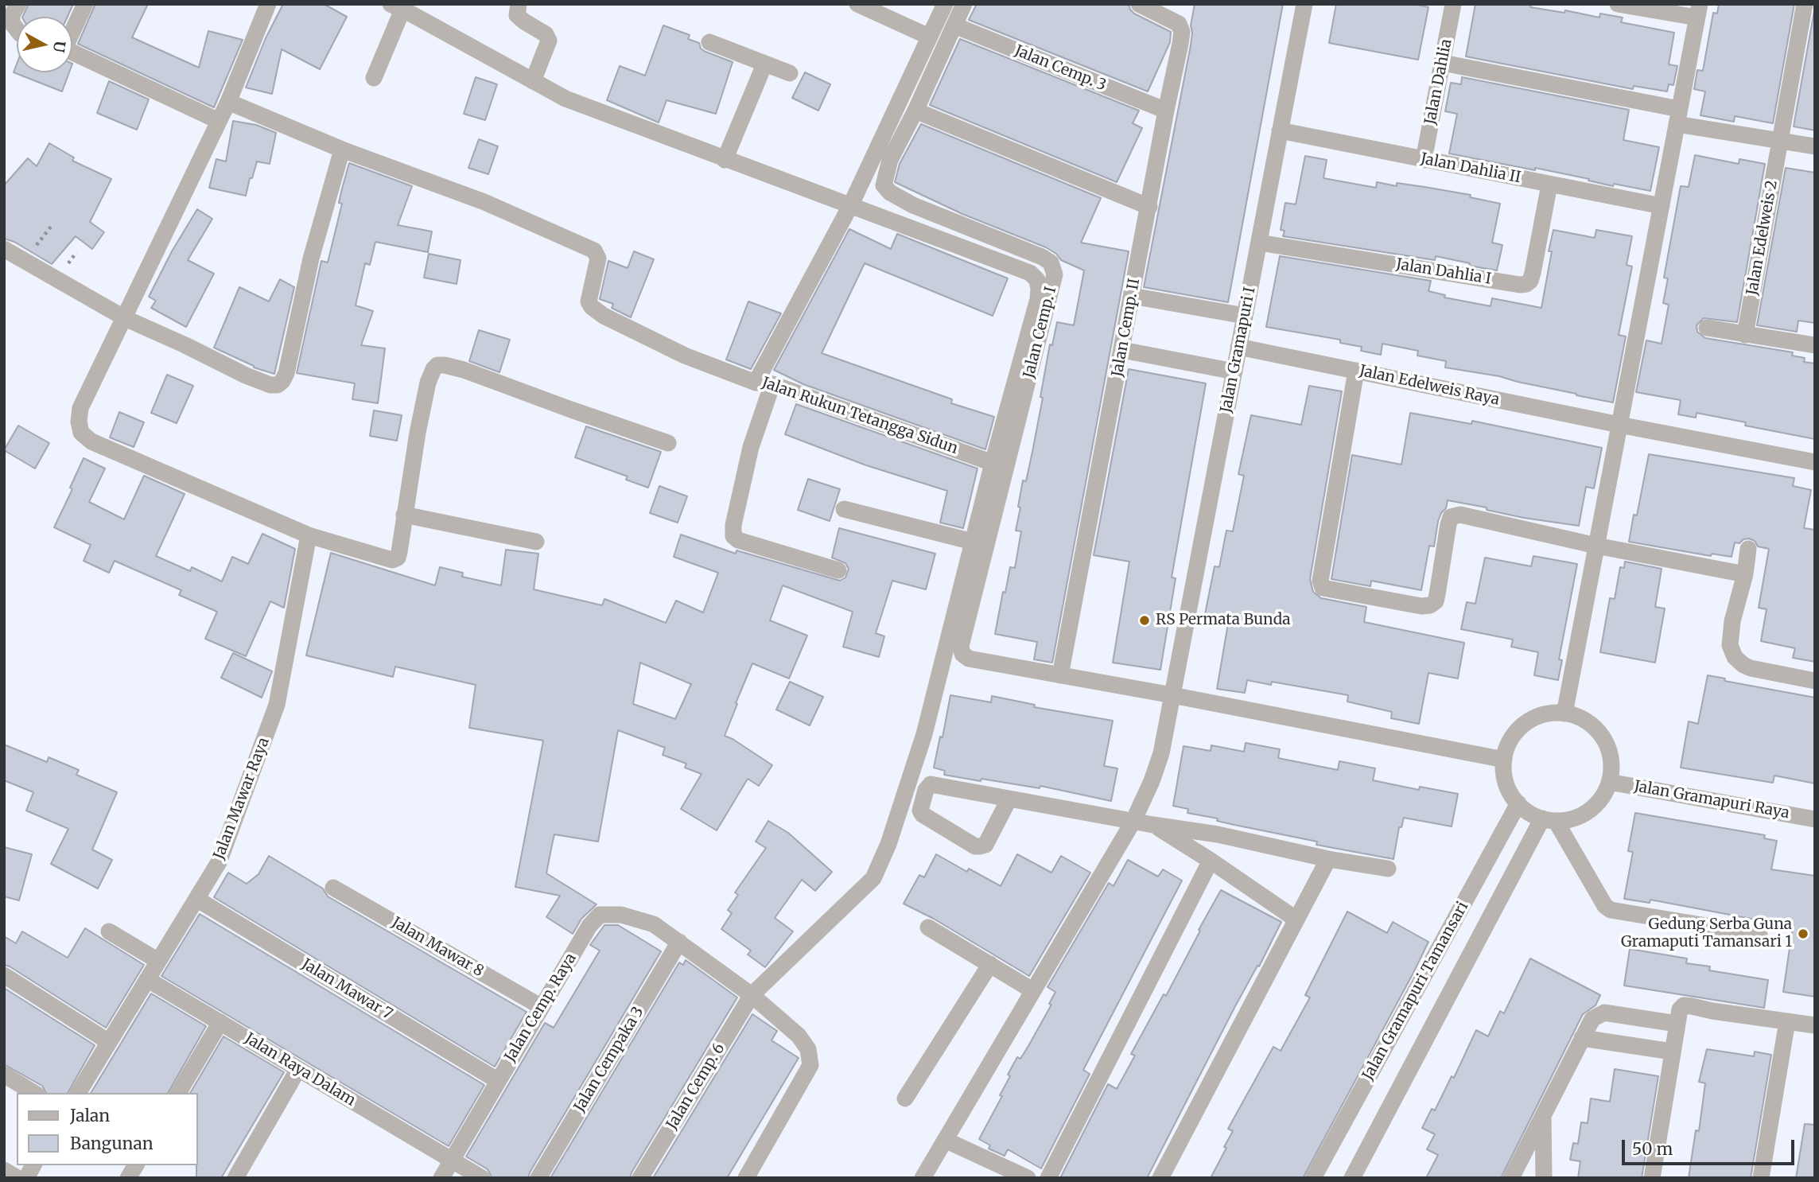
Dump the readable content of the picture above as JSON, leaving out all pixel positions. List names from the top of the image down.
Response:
{
  "streets": {
    "street": [
      "Jalan Cemp. 3",
      "Jalan Dahlia",
      "Jalan Dahlia II",
      "Jalan Edelweis 2",
      "Jalan Dahlia I",
      "Jalan Cemp. II",
      "Jalan Cemp. I",
      "Jalan Gramapuri I",
      "Jalan Edelweis Raya",
      "Jalan Rukun Tetangga Sidun",
      "Jalan Mawar Raya",
      "Jalan Gramapuri Raya",
      "Jalan Mawar 8",
      "Jalan Mawar 7",
      "Jalan Gramapuri Tamansari",
      "Jalan Cemp. Raya",
      "Jalan Cempaka 3",
      "Jalan Raya Dalam",
      "Jalan Cemp. 6"
    ]
  },
  "crossings": [
    ["Jalan Cemp. 3", "Jalan Cemp. II"],
    ["Jalan Cemp. 3", "Jalan Cemp. I"],
    ["Jalan Dahlia", "Jalan Dahlia II"],
    ["Jalan Dahlia II", "Jalan Dahlia I"],
    ["Jalan Dahlia II", "Jalan Gramapuri I"],
    ["Jalan Dahlia I", "Jalan Gramapuri I"],
    ["Jalan Cemp. II", "Jalan Cemp. I"],
    ["Jalan Gramapuri I", "Jalan Edelweis Raya"],
    ["Jalan Rukun Tetangga Sidun", "Jalan Cemp. 6"],
    ["Jalan Mawar Raya", "Jalan Mawar 7"],
    ["Jalan Mawar Raya", "Jalan Raya Dalam"],
    ["Jalan Gramapuri Raya", "Jalan Gramapuri Tamansari"],
    ["Jalan Mawar 8", "Jalan Cemp. Raya"],
    ["Jalan Mawar 7", "Jalan Cemp. Raya"],
    ["Jalan Cemp. Raya", "Jalan Cempaka 3"],
    ["Jalan Cemp. Raya", "Jalan Raya Dalam"]
  ],
  "places": ["RS Permata Bunda", "Gedung Serba Guna Gramaputi Tamansari 1"],
  "legend": ["Jalan", "Bangunan"],
  "scale_bar": "50 m",
  "north": "right"
}
